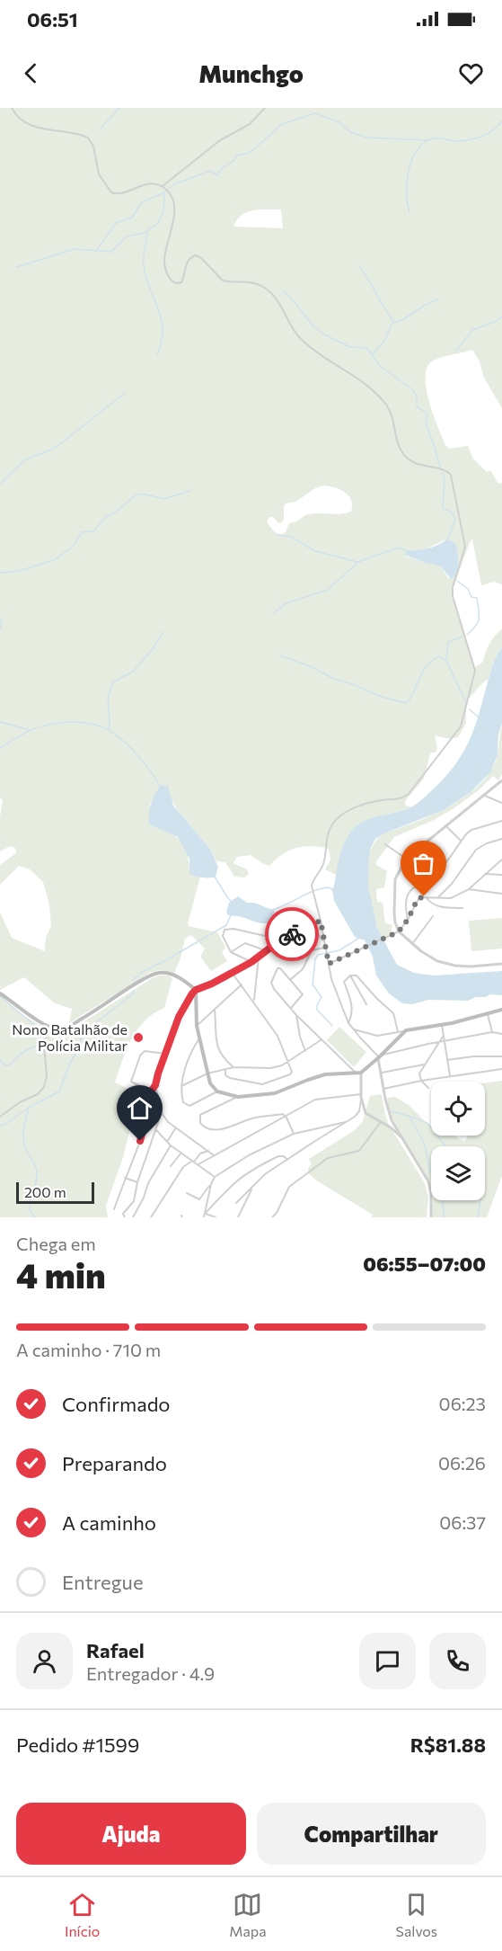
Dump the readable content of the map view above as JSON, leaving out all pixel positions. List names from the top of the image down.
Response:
{
  "places": ["Nono Batalhão de Polícia Militar"],
  "scale_bar": "200 m",
  "page": {
    "status": "06:51",
    "header": "Munchgo",
    "scale": "200 m",
    "heading": ["4 min", "Chega em", "06:55–07:00"],
    "panel": [
      "Rafael",
      "Entregador · 4.9",
      "Pedido #1599",
      "R$81.88"
    ],
    "bar": "A caminho · 710 m",
    "list": [
      ["Confirmado", "06:23"],
      ["Preparando", "06:26"],
      ["A caminho", "06:37"],
      "Entregue"
    ],
    "buttons": ["Ajuda", "Compartilhar"],
    "tabs": ["Início", "Mapa", "Salvos"]
  }
}
